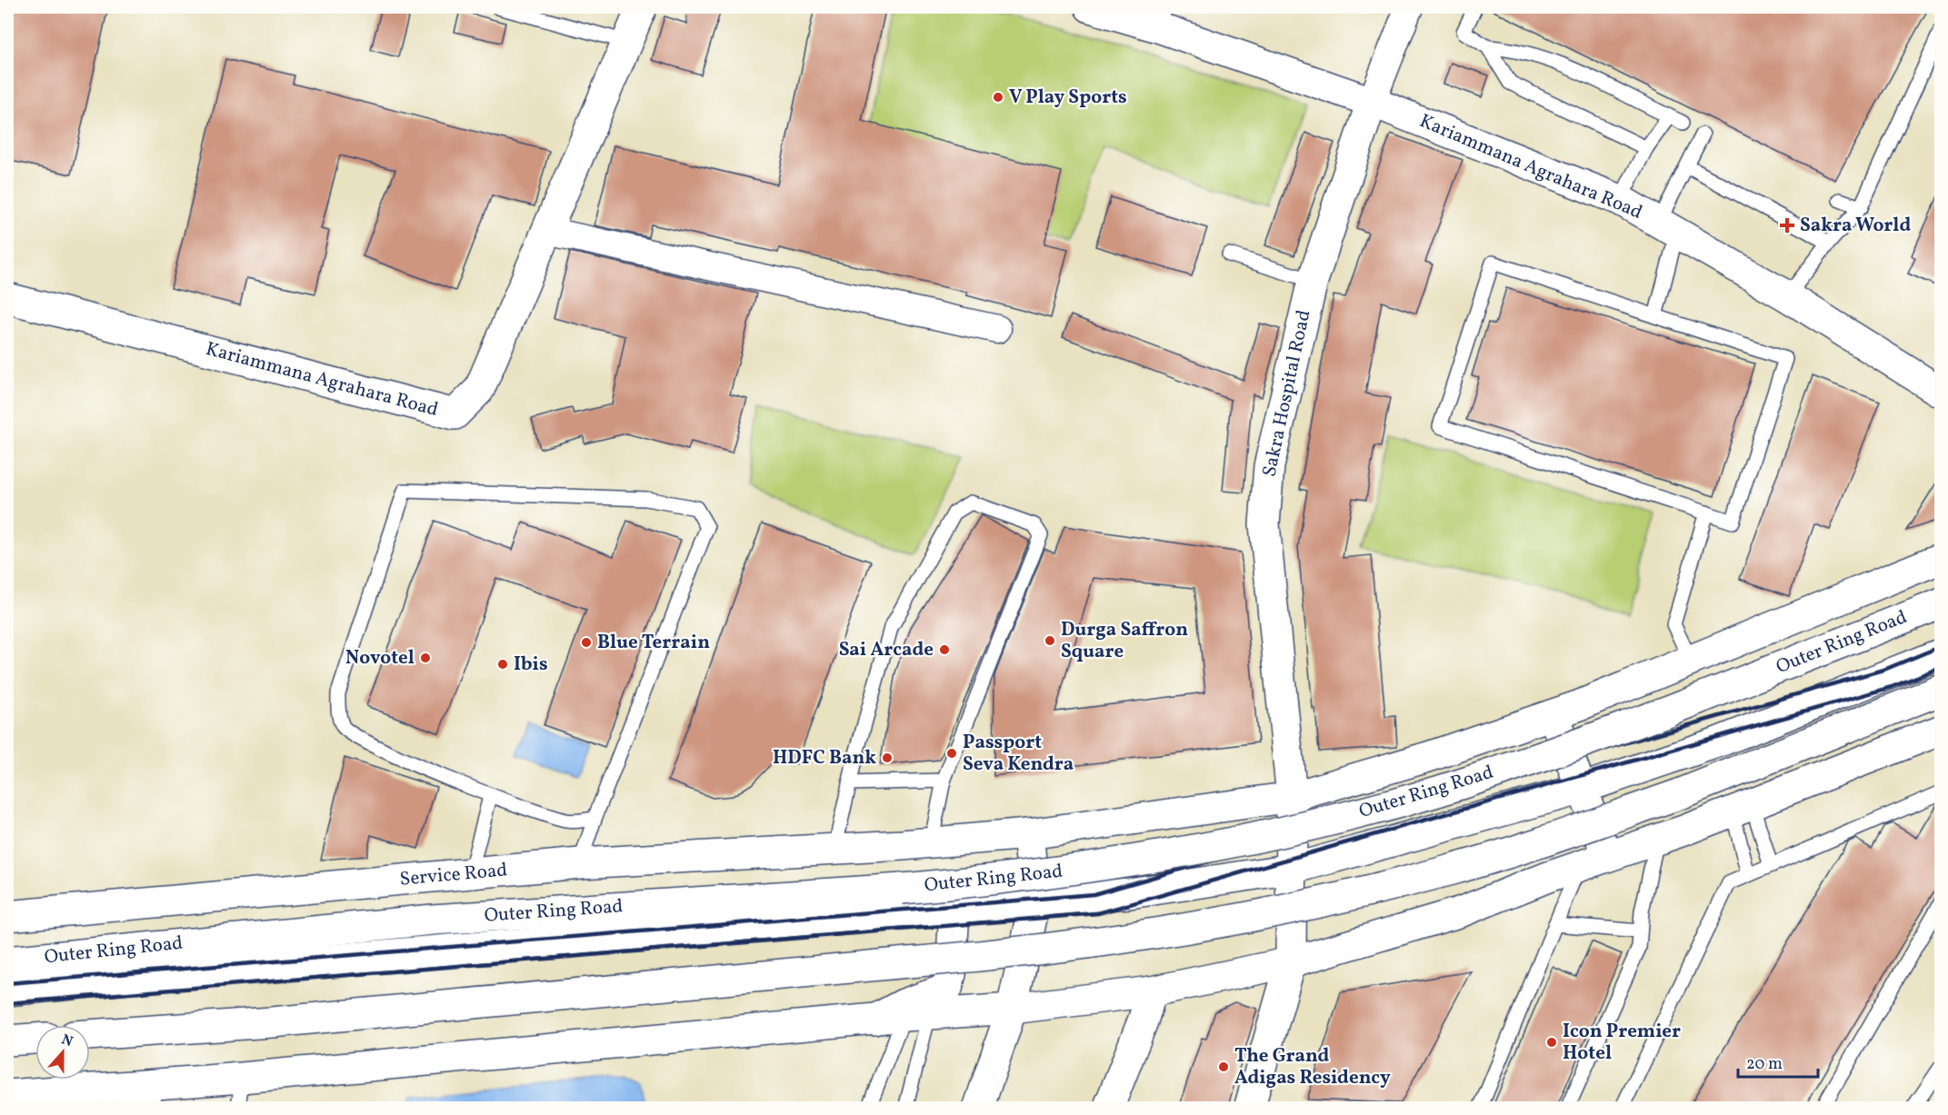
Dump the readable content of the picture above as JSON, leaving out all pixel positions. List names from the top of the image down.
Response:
{
  "streets": {
    "main road": [
      "Kariammana Agrahara Road",
      "Sakra Hospital Road",
      "Outer Ring Road",
      "Service Road"
    ]
  },
  "crossings": [
    ["Kariammana Agrahara Road", "Sakra Hospital Road"],
    ["Sakra Hospital Road", "Service Road"]
  ],
  "places": {
    "other": [
      "V Play Sports",
      "Durga Saffron Square",
      "Blue Terrain",
      "Sai Arcade",
      "Novotel",
      "Ibis",
      "Passport Seva Kendra",
      "HDFC Bank",
      "Icon Premier Hotel",
      "The Grand Adigas Residency"
    ],
    "health": ["Sakra World"]
  },
  "scale_bar": "20 m",
  "north": "top"
}
